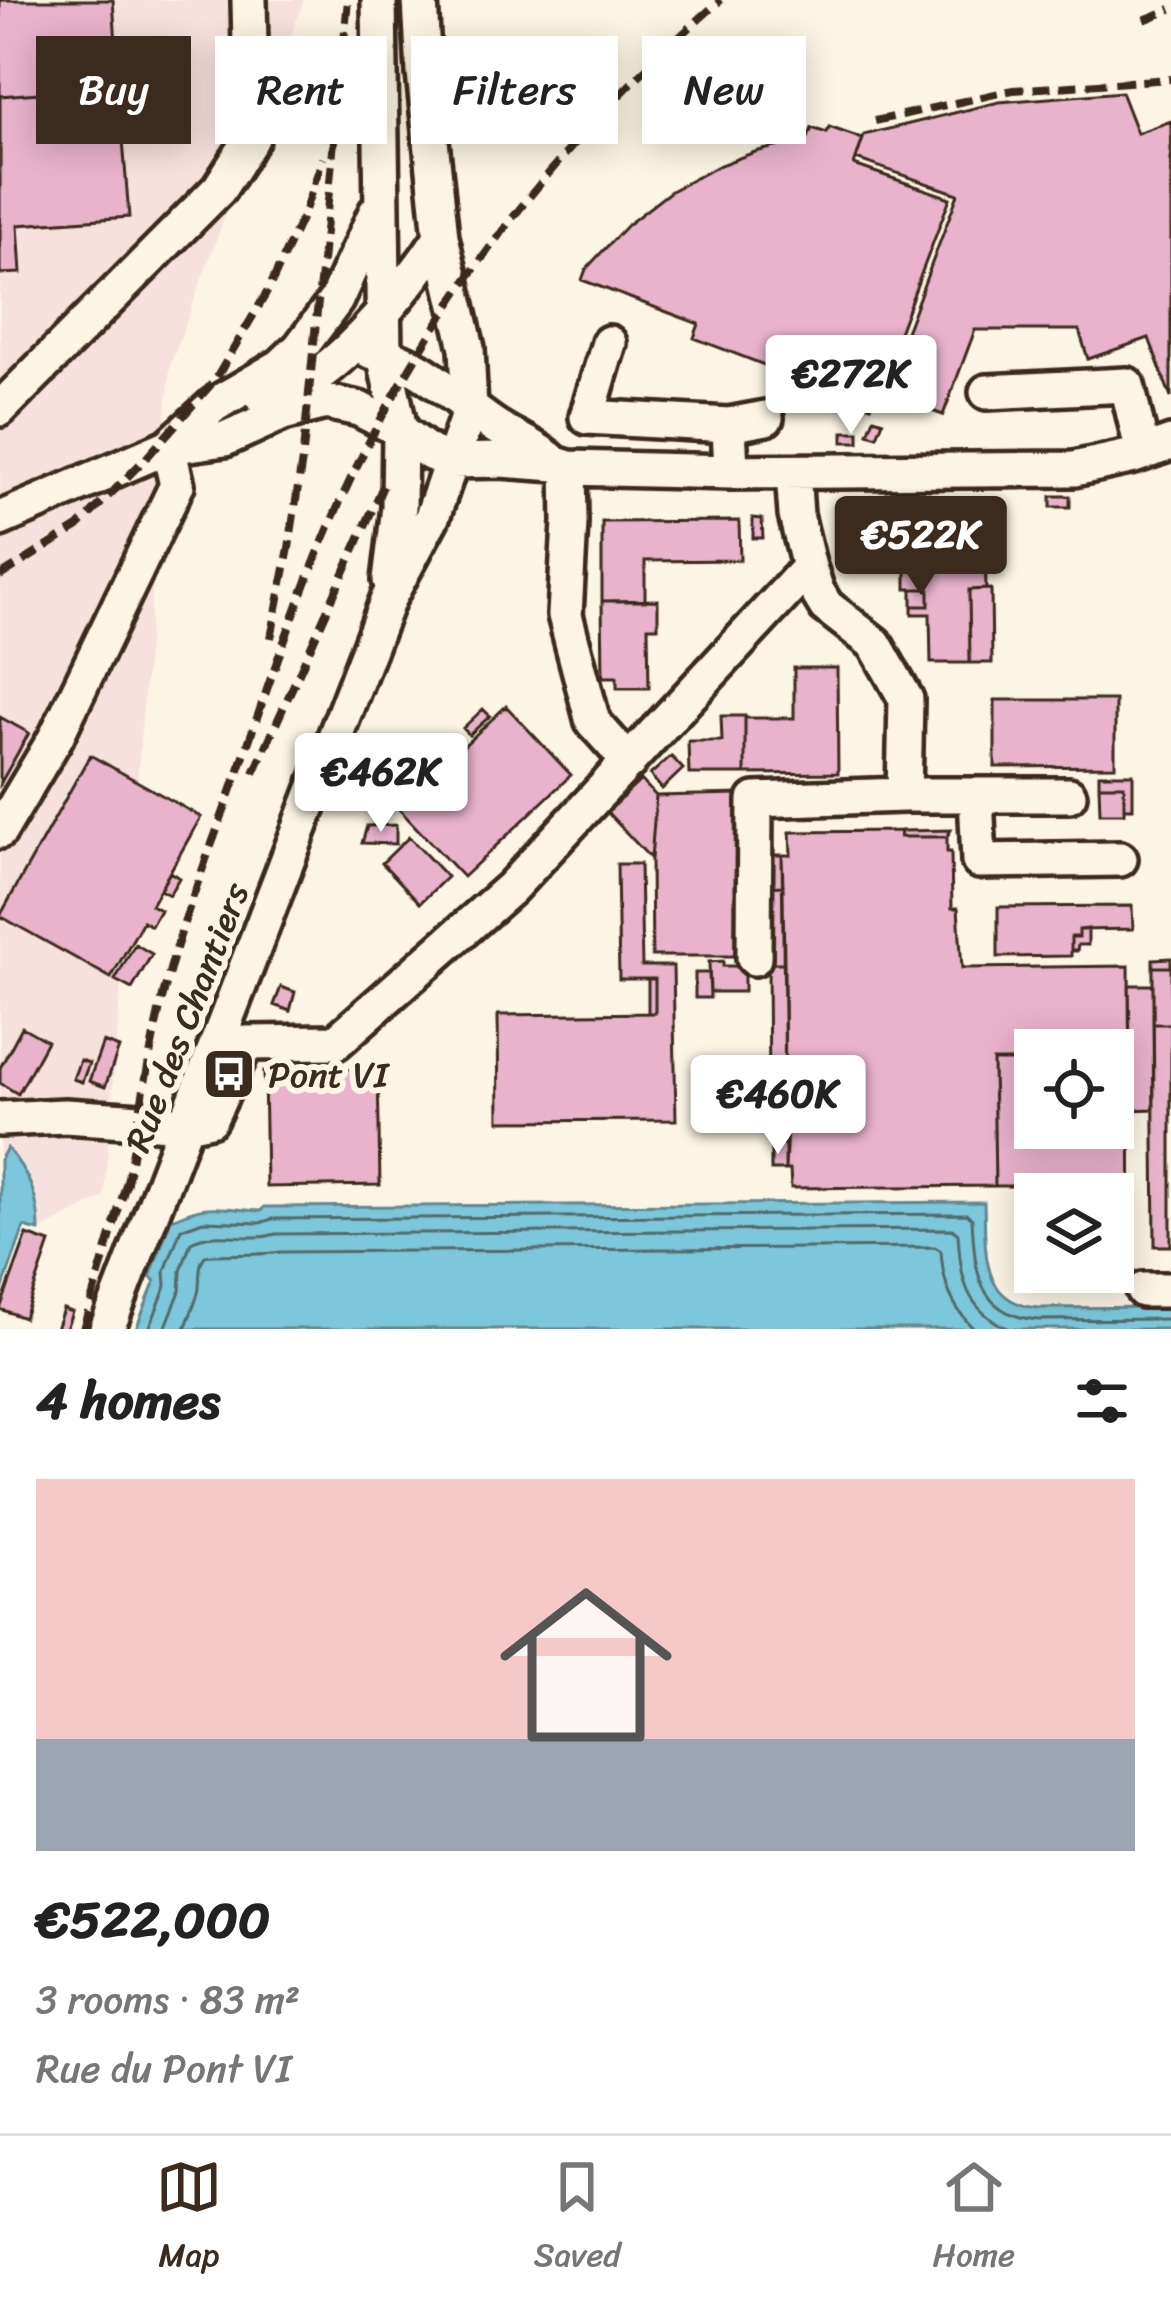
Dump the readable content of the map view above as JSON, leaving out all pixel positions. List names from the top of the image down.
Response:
{
  "streets": {
    "street": ["Rue des Chantiers"]
  },
  "places": {
    "bus stop": ["Pont VI"]
  },
  "page": {
    "chip": [
      "Buy",
      "Rent",
      "Filters",
      "New"
    ],
    "price": [
      "€272K",
      "€522K",
      "€462K",
      "€460K"
    ],
    "heading": "4 homes",
    "list": [
      {
        "name": "€522,000",
        "note": "3 rooms · 83 m² · Rue du Pont VI"
      }
    ],
    "tabs": ["Map", "Saved", "Home"]
  }
}
